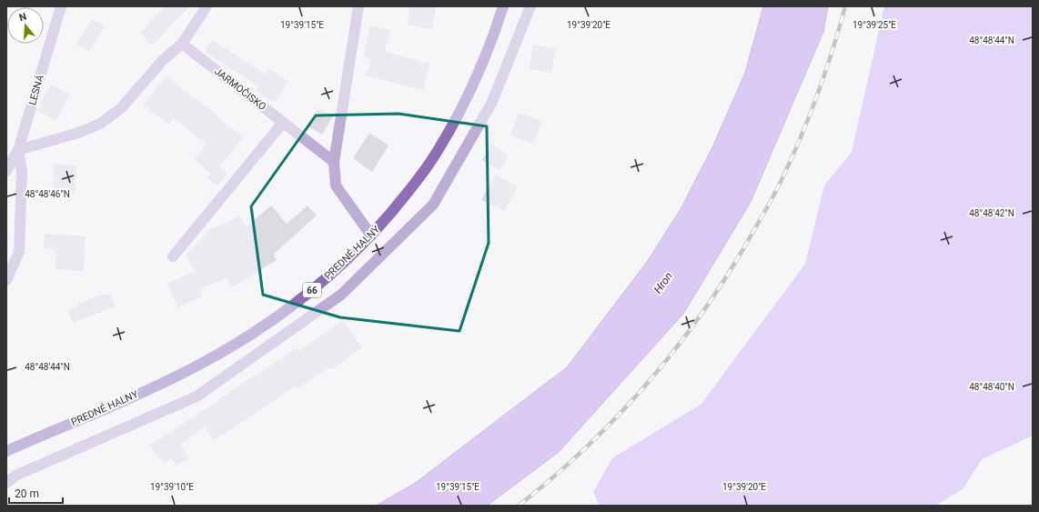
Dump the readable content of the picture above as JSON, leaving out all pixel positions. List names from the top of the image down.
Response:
{
  "streets": {
    "main road": ["PREDNÉ HALNY", "66"],
    "street": ["JARMOČISKO", "LESNÁ"]
  },
  "water": ["Hron"],
  "scale_bar": "20 m",
  "north": "top",
  "coordinates": [
    "19°39'15\"E",
    "19°39'20\"E",
    "19°39'25\"E",
    "48°48'44\"N",
    "48°48'46\"N",
    "48°48'42\"N",
    "48°48'40\"N",
    "19°39'10\"E"
  ]
}
